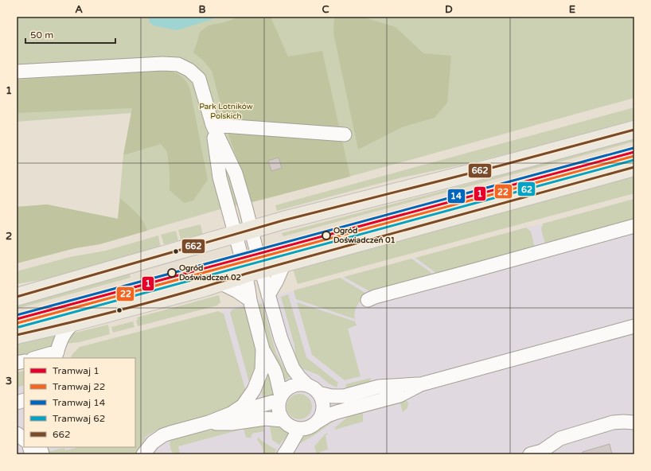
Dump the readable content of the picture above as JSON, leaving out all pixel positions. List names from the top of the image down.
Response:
{
  "parks": ["Park Lotników Polskich"],
  "places": ["Ogród Doświadczeń 01", "Ogród Doświadczeń 02"],
  "lines": [
    "transit line 662",
    "tram line 14",
    "tram line 1",
    "tram line 22",
    "tram line 62"
  ],
  "legend": [
    "Tramwaj 1",
    "Tramwaj 22",
    "Tramwaj 14",
    "Tramwaj 62",
    "662"
  ],
  "scale_bar": "50 m",
  "grid": {
    "columns": [
      "A",
      "B",
      "C",
      "D",
      "E"
    ],
    "rows": ["1", "2", "3"]
  }
}
